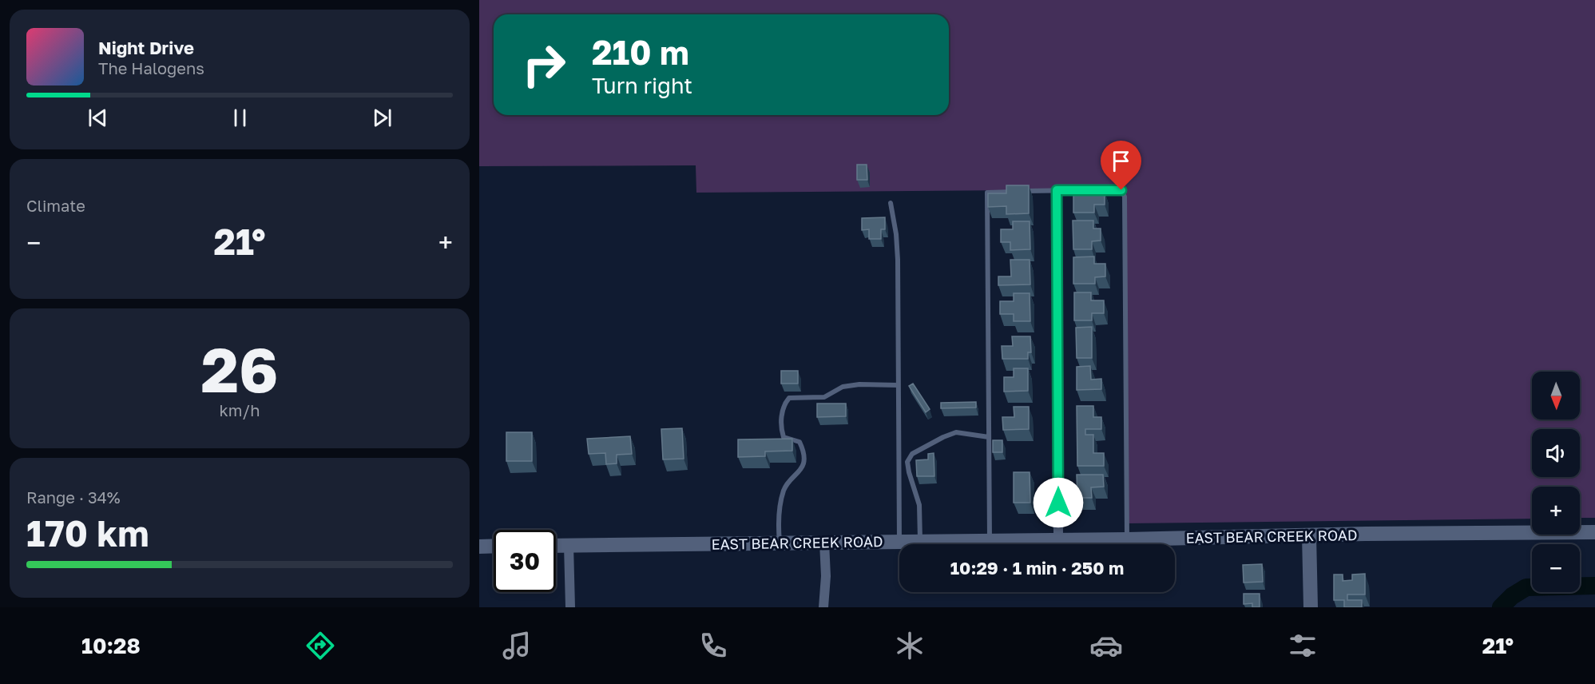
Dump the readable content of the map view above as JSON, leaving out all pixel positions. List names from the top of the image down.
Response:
{
  "streets": {
    "main road": ["EAST BEAR CREEK ROAD"]
  },
  "north": "bottom",
  "page": {
    "turn": ["210 m", "Turn right"],
    "song": ["Night Drive", "The Halogens"],
    "tile": [
      "Climate",
      ["26", "km/h"],
      ["Range · 34%", "170 km"]
    ],
    "heat": ["−", "21°", "+"],
    "map_buttons": ["+", "−"],
    "limit": "30",
    "trip": "10:29 · 1 min · 250 m",
    "tabs": ["10:28", "21°"]
  }
}
